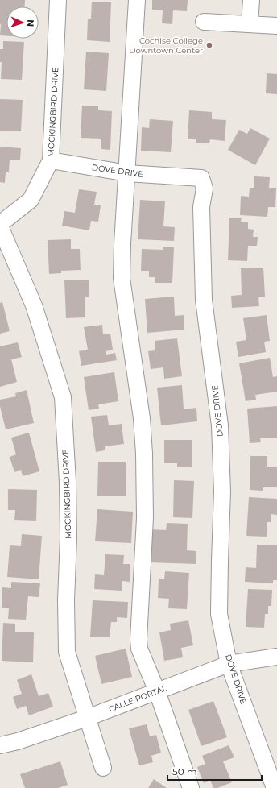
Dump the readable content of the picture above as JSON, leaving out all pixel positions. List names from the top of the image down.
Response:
{
  "streets": {
    "street": ["MOCKINGBIRD DRIVE", "DOVE DRIVE", "CALLE PORTAL"]
  },
  "crossings": [
    ["MOCKINGBIRD DRIVE", "DOVE DRIVE"],
    ["MOCKINGBIRD DRIVE", "CALLE PORTAL"],
    ["DOVE DRIVE", "CALLE PORTAL"]
  ],
  "places": ["Cochise College Downtown Center"],
  "scale_bar": "50 m",
  "north": "right"
}
